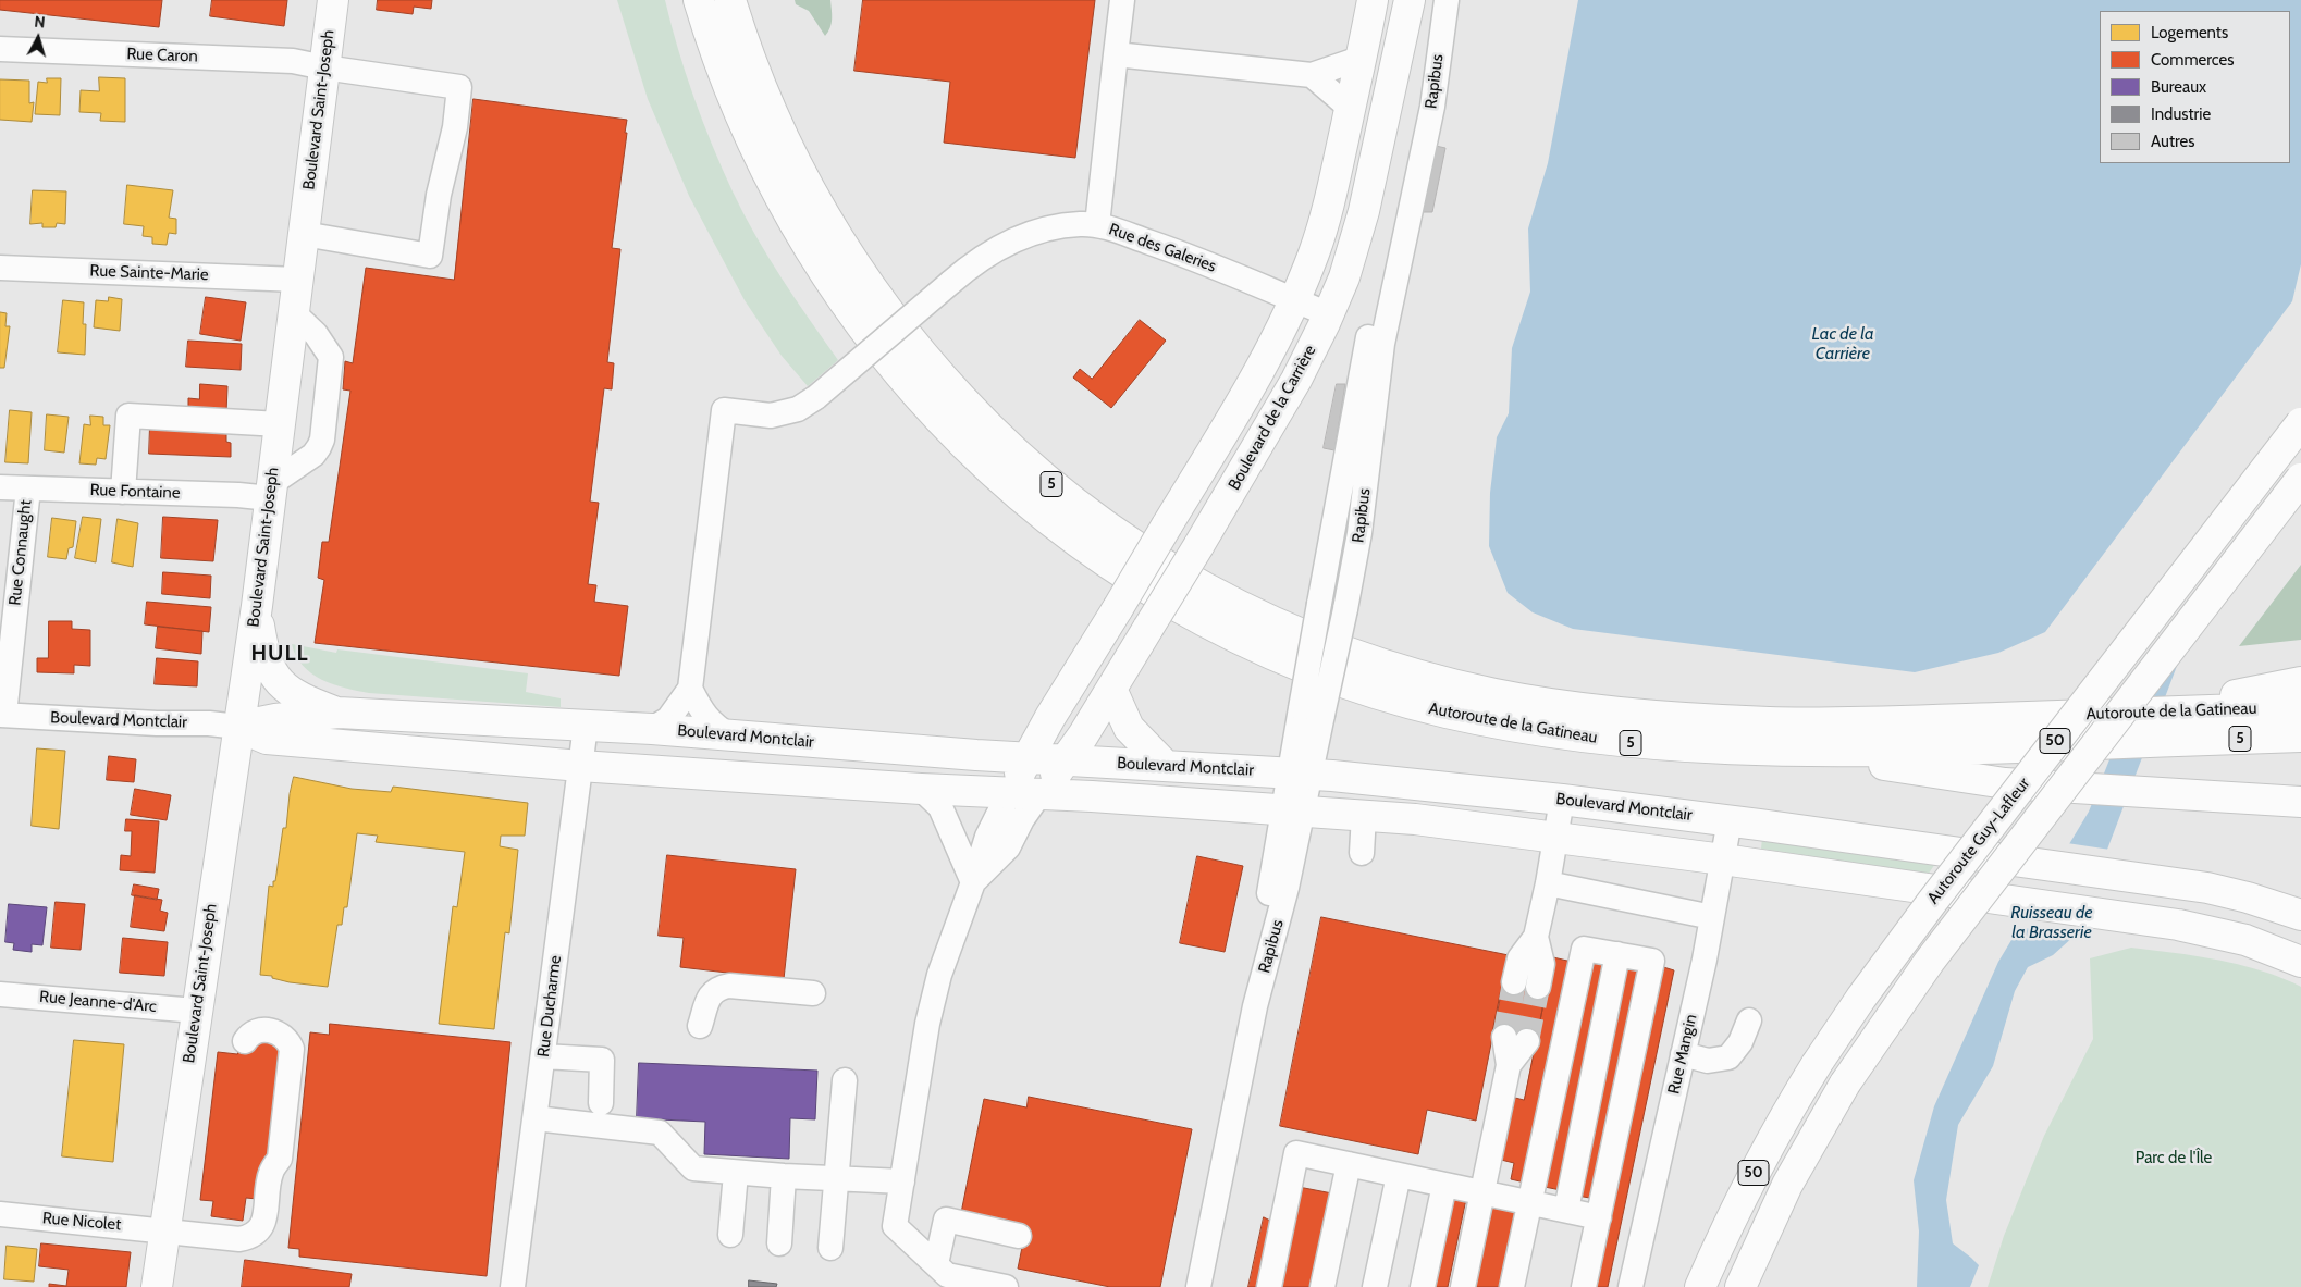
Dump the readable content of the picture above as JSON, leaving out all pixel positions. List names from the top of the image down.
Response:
{
  "streets": {
    "main road": [
      "Boulevard Saint-Joseph",
      "Boulevard de la Carrière",
      "5",
      "Autoroute de la Gatineau",
      "Boulevard Montclair",
      "50",
      "Autoroute Guy-Lafleur"
    ],
    "street": [
      "Rue Caron",
      "Rapibus",
      "Rue des Galeries",
      "Rue Sainte-Marie",
      "Rue Fontaine",
      "Rue Connaught",
      "Rue Jeanne-d'Arc",
      "Rue Ducharme",
      "Rue Mangin",
      "Rue Nicolet"
    ]
  },
  "crossings": [
    ["Rue Caron", "Boulevard Saint-Joseph"],
    ["Rapibus", "Boulevard Montclair"],
    ["Boulevard Saint-Joseph", "Rue Sainte-Marie"],
    ["Boulevard Saint-Joseph", "Rue Fontaine"],
    ["Boulevard Saint-Joseph", "Boulevard Montclair"],
    ["Boulevard Saint-Joseph", "Rue Jeanne-d'Arc"],
    ["Boulevard Saint-Joseph", "Rue Nicolet"],
    ["Rue des Galeries", "Boulevard de la Carrière"],
    ["Boulevard de la Carrière", "Boulevard Montclair"],
    ["Rue Fontaine", "Rue Connaught"],
    ["Rue Connaught", "Boulevard Montclair"],
    ["Boulevard Montclair", "Rue Ducharme"],
    ["Boulevard Montclair", "Rue Mangin"]
  ],
  "districts": ["HULL"],
  "water": ["Lac de la Carrière", "Ruisseau de la Brasserie"],
  "parks": ["Parc de l'Île"],
  "legend": [
    "Logements",
    "Commerces",
    "Bureaux",
    "Industrie",
    "Autres"
  ],
  "north": "top"
}
